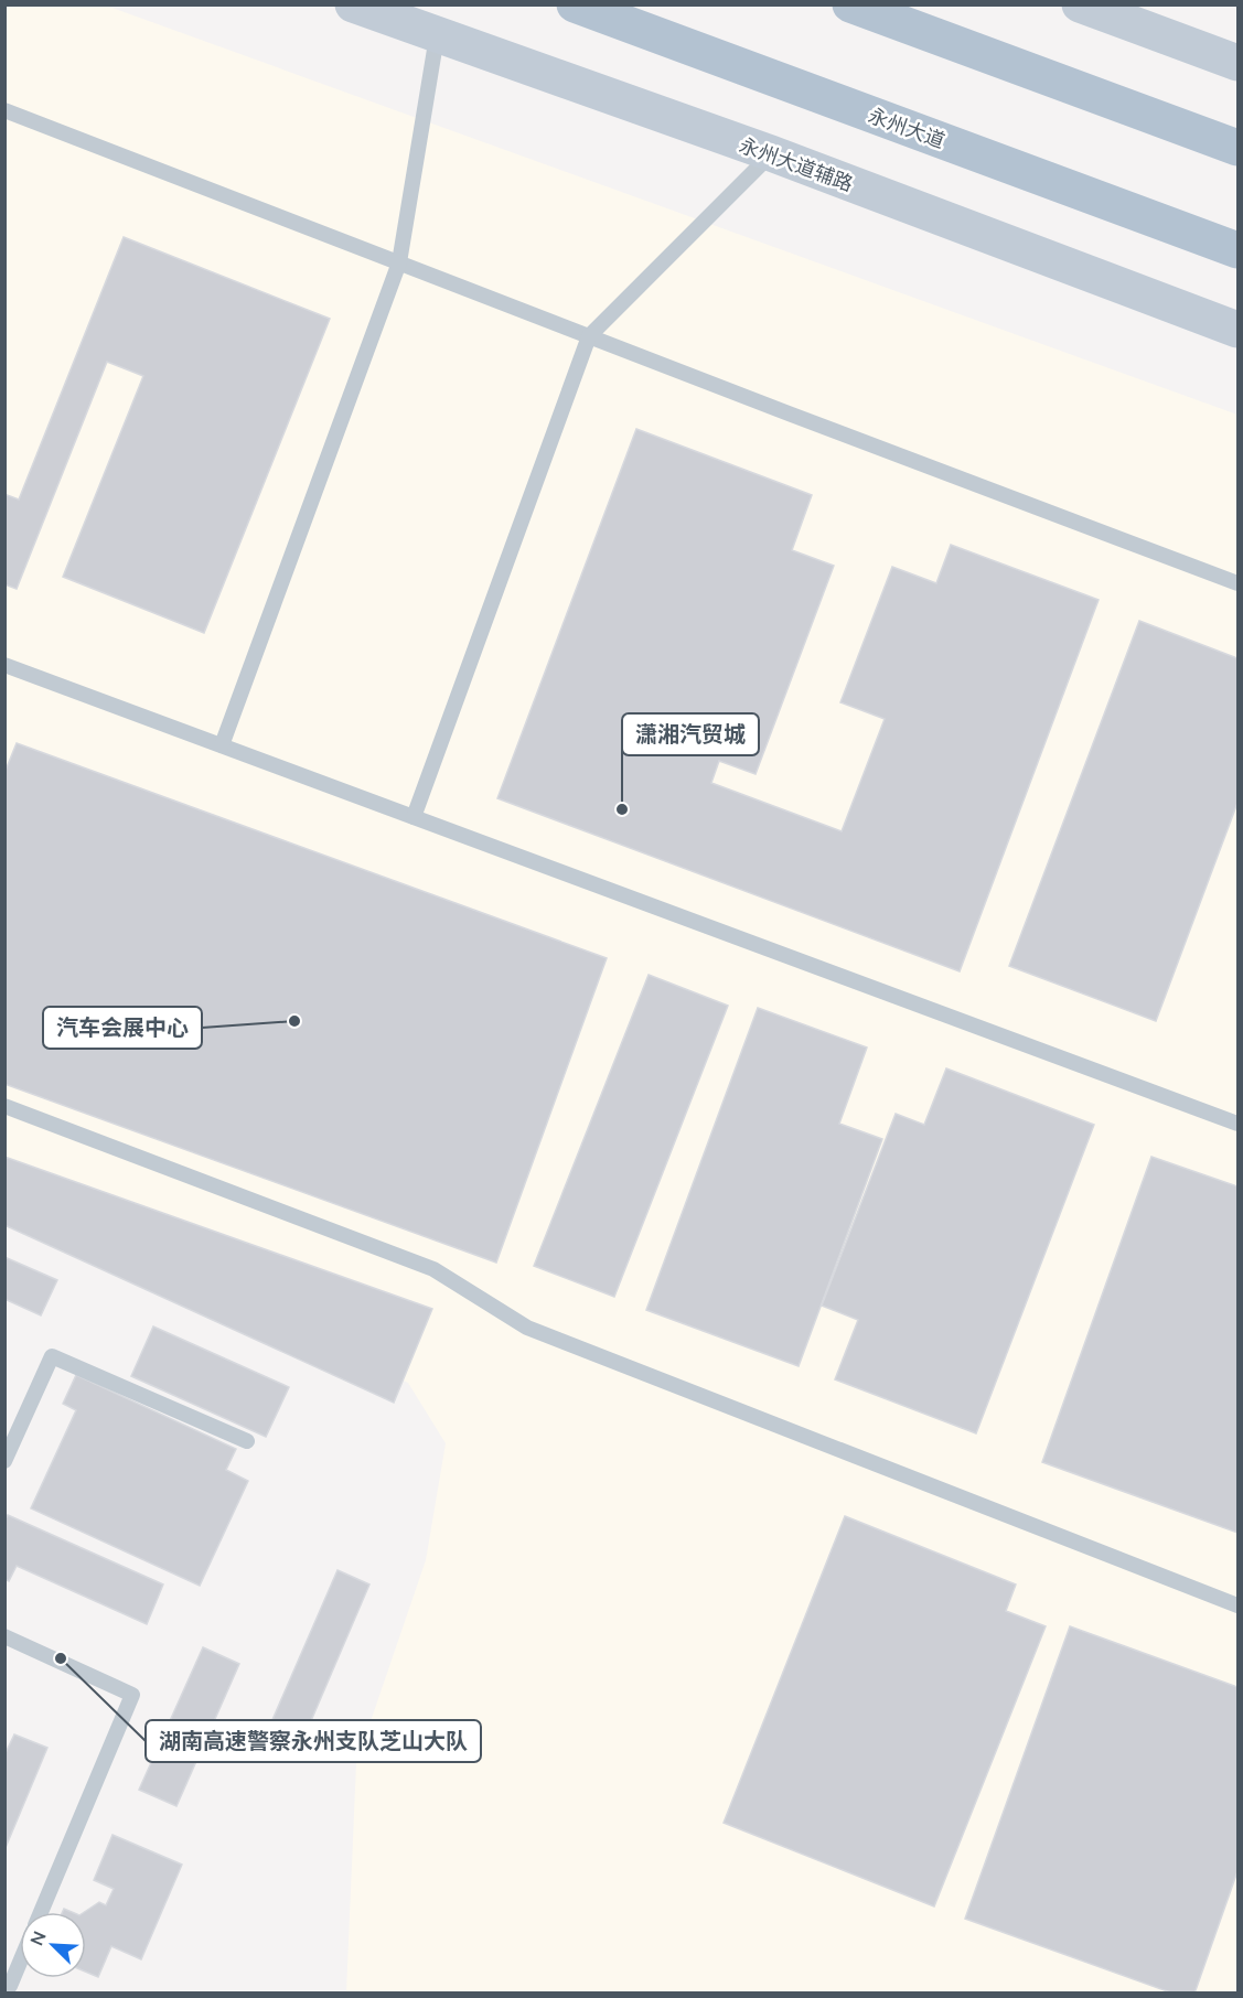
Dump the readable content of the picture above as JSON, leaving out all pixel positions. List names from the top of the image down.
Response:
{
  "streets": {
    "main road": ["永州大道", "永州大道辅路"]
  },
  "places": ["潇湘汽贸城", "汽车会展中心", "湖南高速警察永州支队芝山大队"],
  "north": "top left"
}
